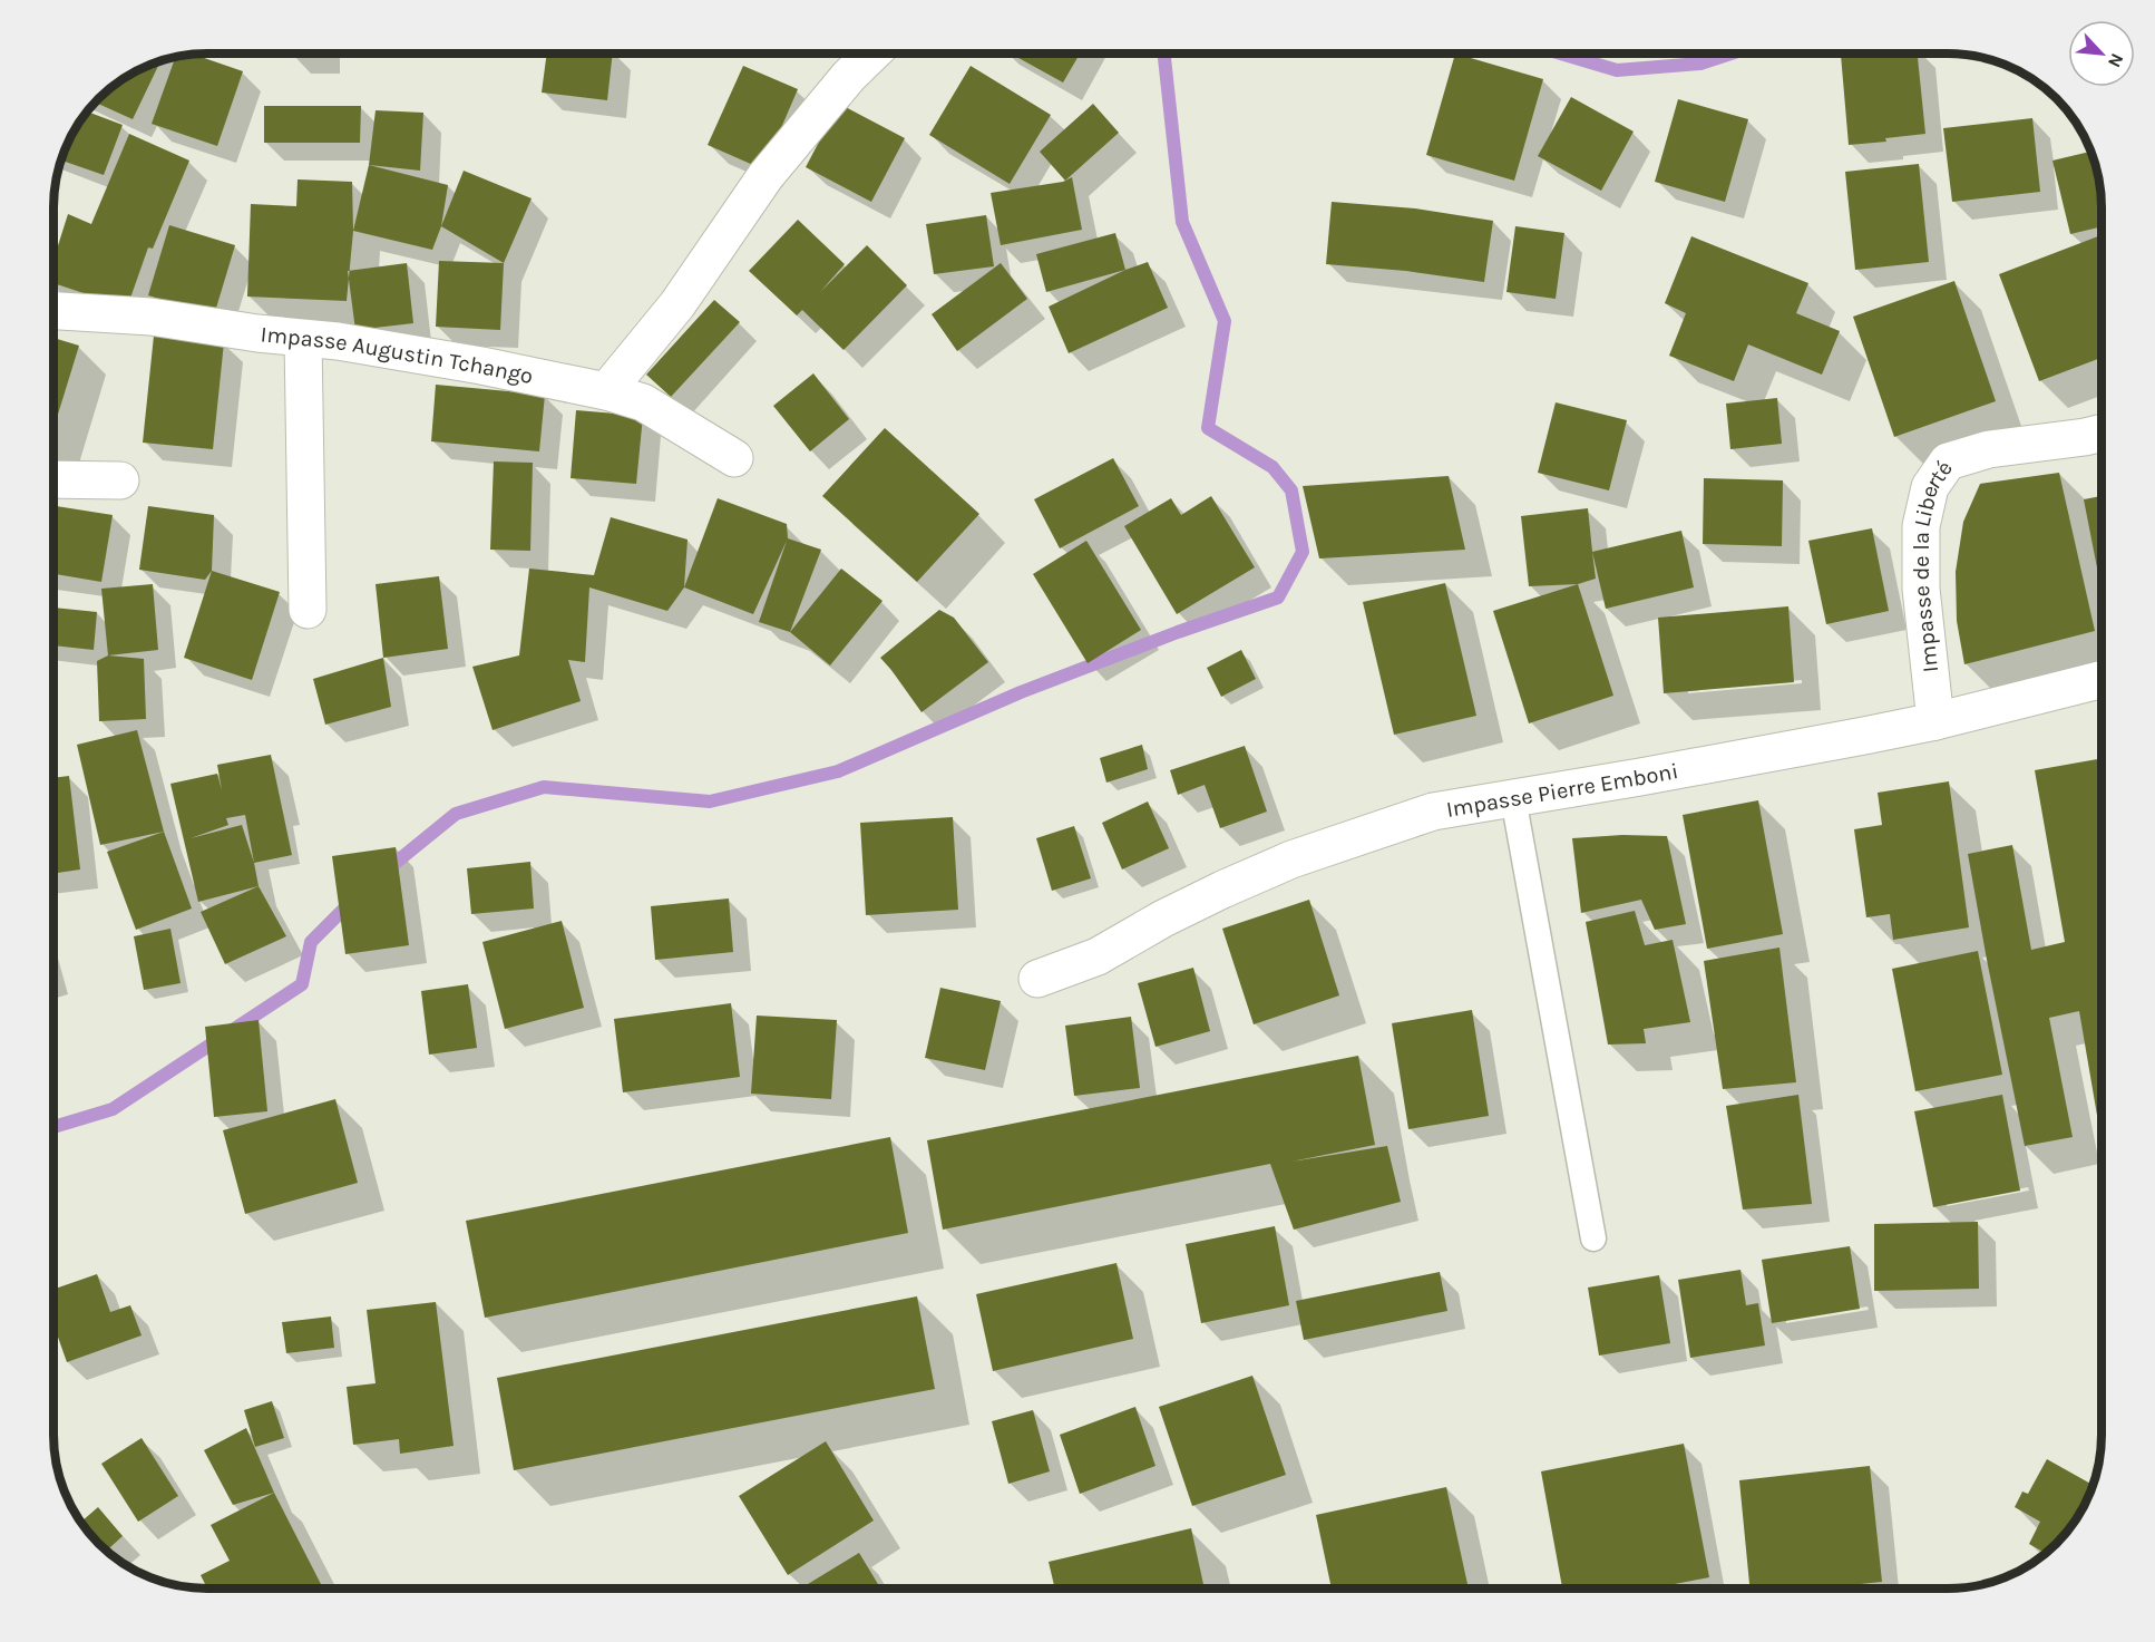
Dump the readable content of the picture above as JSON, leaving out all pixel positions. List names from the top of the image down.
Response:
{
  "streets": {
    "street": ["Impasse Augustin Tchango", "Impasse de la Liberté", "Impasse Pierre Emboni"]
  },
  "crossings": [
    ["Impasse de la Liberté", "Impasse Pierre Emboni"]
  ],
  "north": "bottom right"
}
